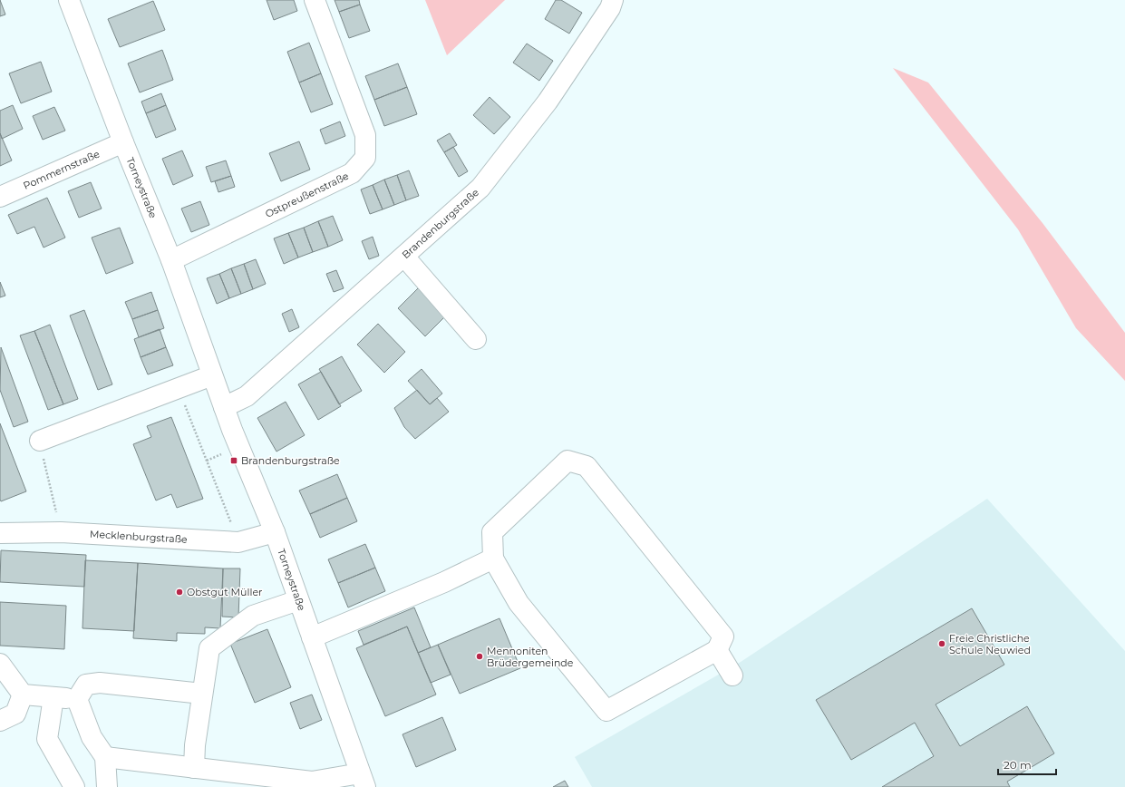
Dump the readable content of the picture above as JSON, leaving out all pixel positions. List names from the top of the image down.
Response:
{
  "streets": {
    "street": [
      "Pommernstraße",
      "Torneystraße",
      "Ostpreußenstraße",
      "Brandenburgstraße",
      "Mecklenburgstraße"
    ]
  },
  "crossings": [
    ["Pommernstraße", "Torneystraße"],
    ["Torneystraße", "Ostpreußenstraße"],
    ["Torneystraße", "Brandenburgstraße"],
    ["Torneystraße", "Mecklenburgstraße"]
  ],
  "places": {
    "transit": ["Brandenburgstraße"],
    "other": ["Obstgut Müller", "Freie Christliche Schule Neuwied", "Mennoniten Brüdergemeinde"]
  },
  "scale_bar": "20 m"
}
